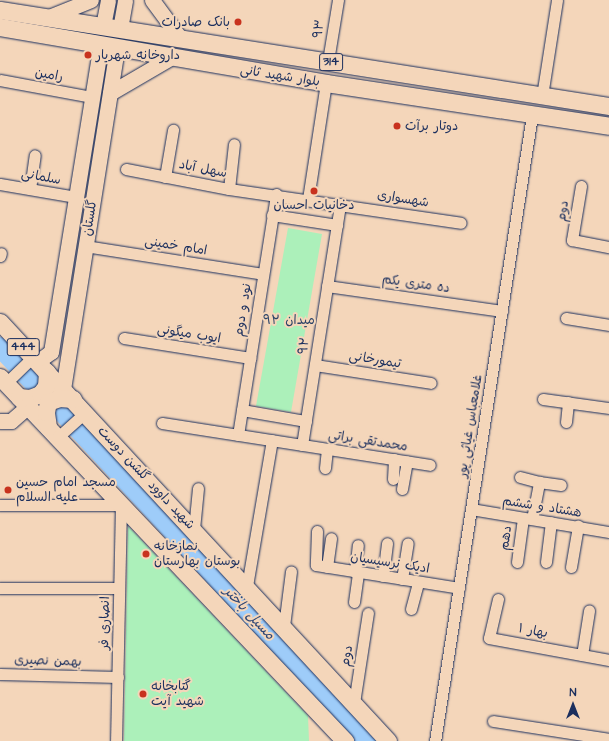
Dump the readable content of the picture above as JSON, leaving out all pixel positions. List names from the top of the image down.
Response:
{
  "streets": {
    "main road": [
      "314",
      "بلوار شهید ثانی",
      "گلستان",
      "444",
      "شهید داوود گلشن دوست"
    ],
    "street": [
      "۹۳",
      "رامین",
      "سهل آباد",
      "سلمانی",
      "شهسواری",
      "دوم",
      "امام خمینی",
      "ده متری یکم",
      "نود و دوم",
      "ایوب میگونی",
      "۹۲",
      "تیمورخانی",
      "غلامعباس غیاثی پور",
      "محمدتقی براتی",
      "هشتاد و ششم",
      "دهم",
      "ادیک نرسیسیان",
      "انصاری فر",
      "بهار ۱",
      "بهمن نصیری"
    ]
  },
  "crossings": [
    ["۹۳", "بلوار شهید ثانی"],
    ["رامین", "گلستان"],
    ["بلوار شهید ثانی", "گلستان"],
    ["بلوار شهید ثانی", "غلامعباس غیاثی پور"],
    ["سهل آباد", "شهسواری"],
    ["سهل آباد", "نود و دوم"],
    ["سلمانی", "گلستان"],
    ["شهسواری", "۹۲"],
    ["دوم", "شهید داوود گلشن دوست"],
    ["گلستان", "امام خمینی"],
    ["گلستان", "شهید داوود گلشن دوست"],
    ["امام خمینی", "نود و دوم"],
    ["ده متری یکم", "۹۲"],
    ["ده متری یکم", "غلامعباس غیاثی پور"],
    ["نود و دوم", "ایوب میگونی"],
    ["۹۲", "تیمورخانی"],
    ["۹۲", "محمدتقی براتی"],
    ["غلامعباس غیاثی پور", "هشتاد و ششم"],
    ["غلامعباس غیاثی پور", "ادیک نرسیسیان"],
    ["هشتاد و ششم", "دهم"],
    ["انصاری فر", "بهمن نصیری"]
  ],
  "water": ["مسیل باختر"],
  "parks": ["میدان ۹۲"],
  "places": [
    "بانک صادرات",
    "داروخانه شهریار",
    "دوتار برآت",
    "دخانیات احسان",
    "مسجد امام حسین علیه السلام",
    "نمازخانه بوستان بهارستان",
    "گتابخانه شهید آیت"
  ],
  "north": "top"
}
